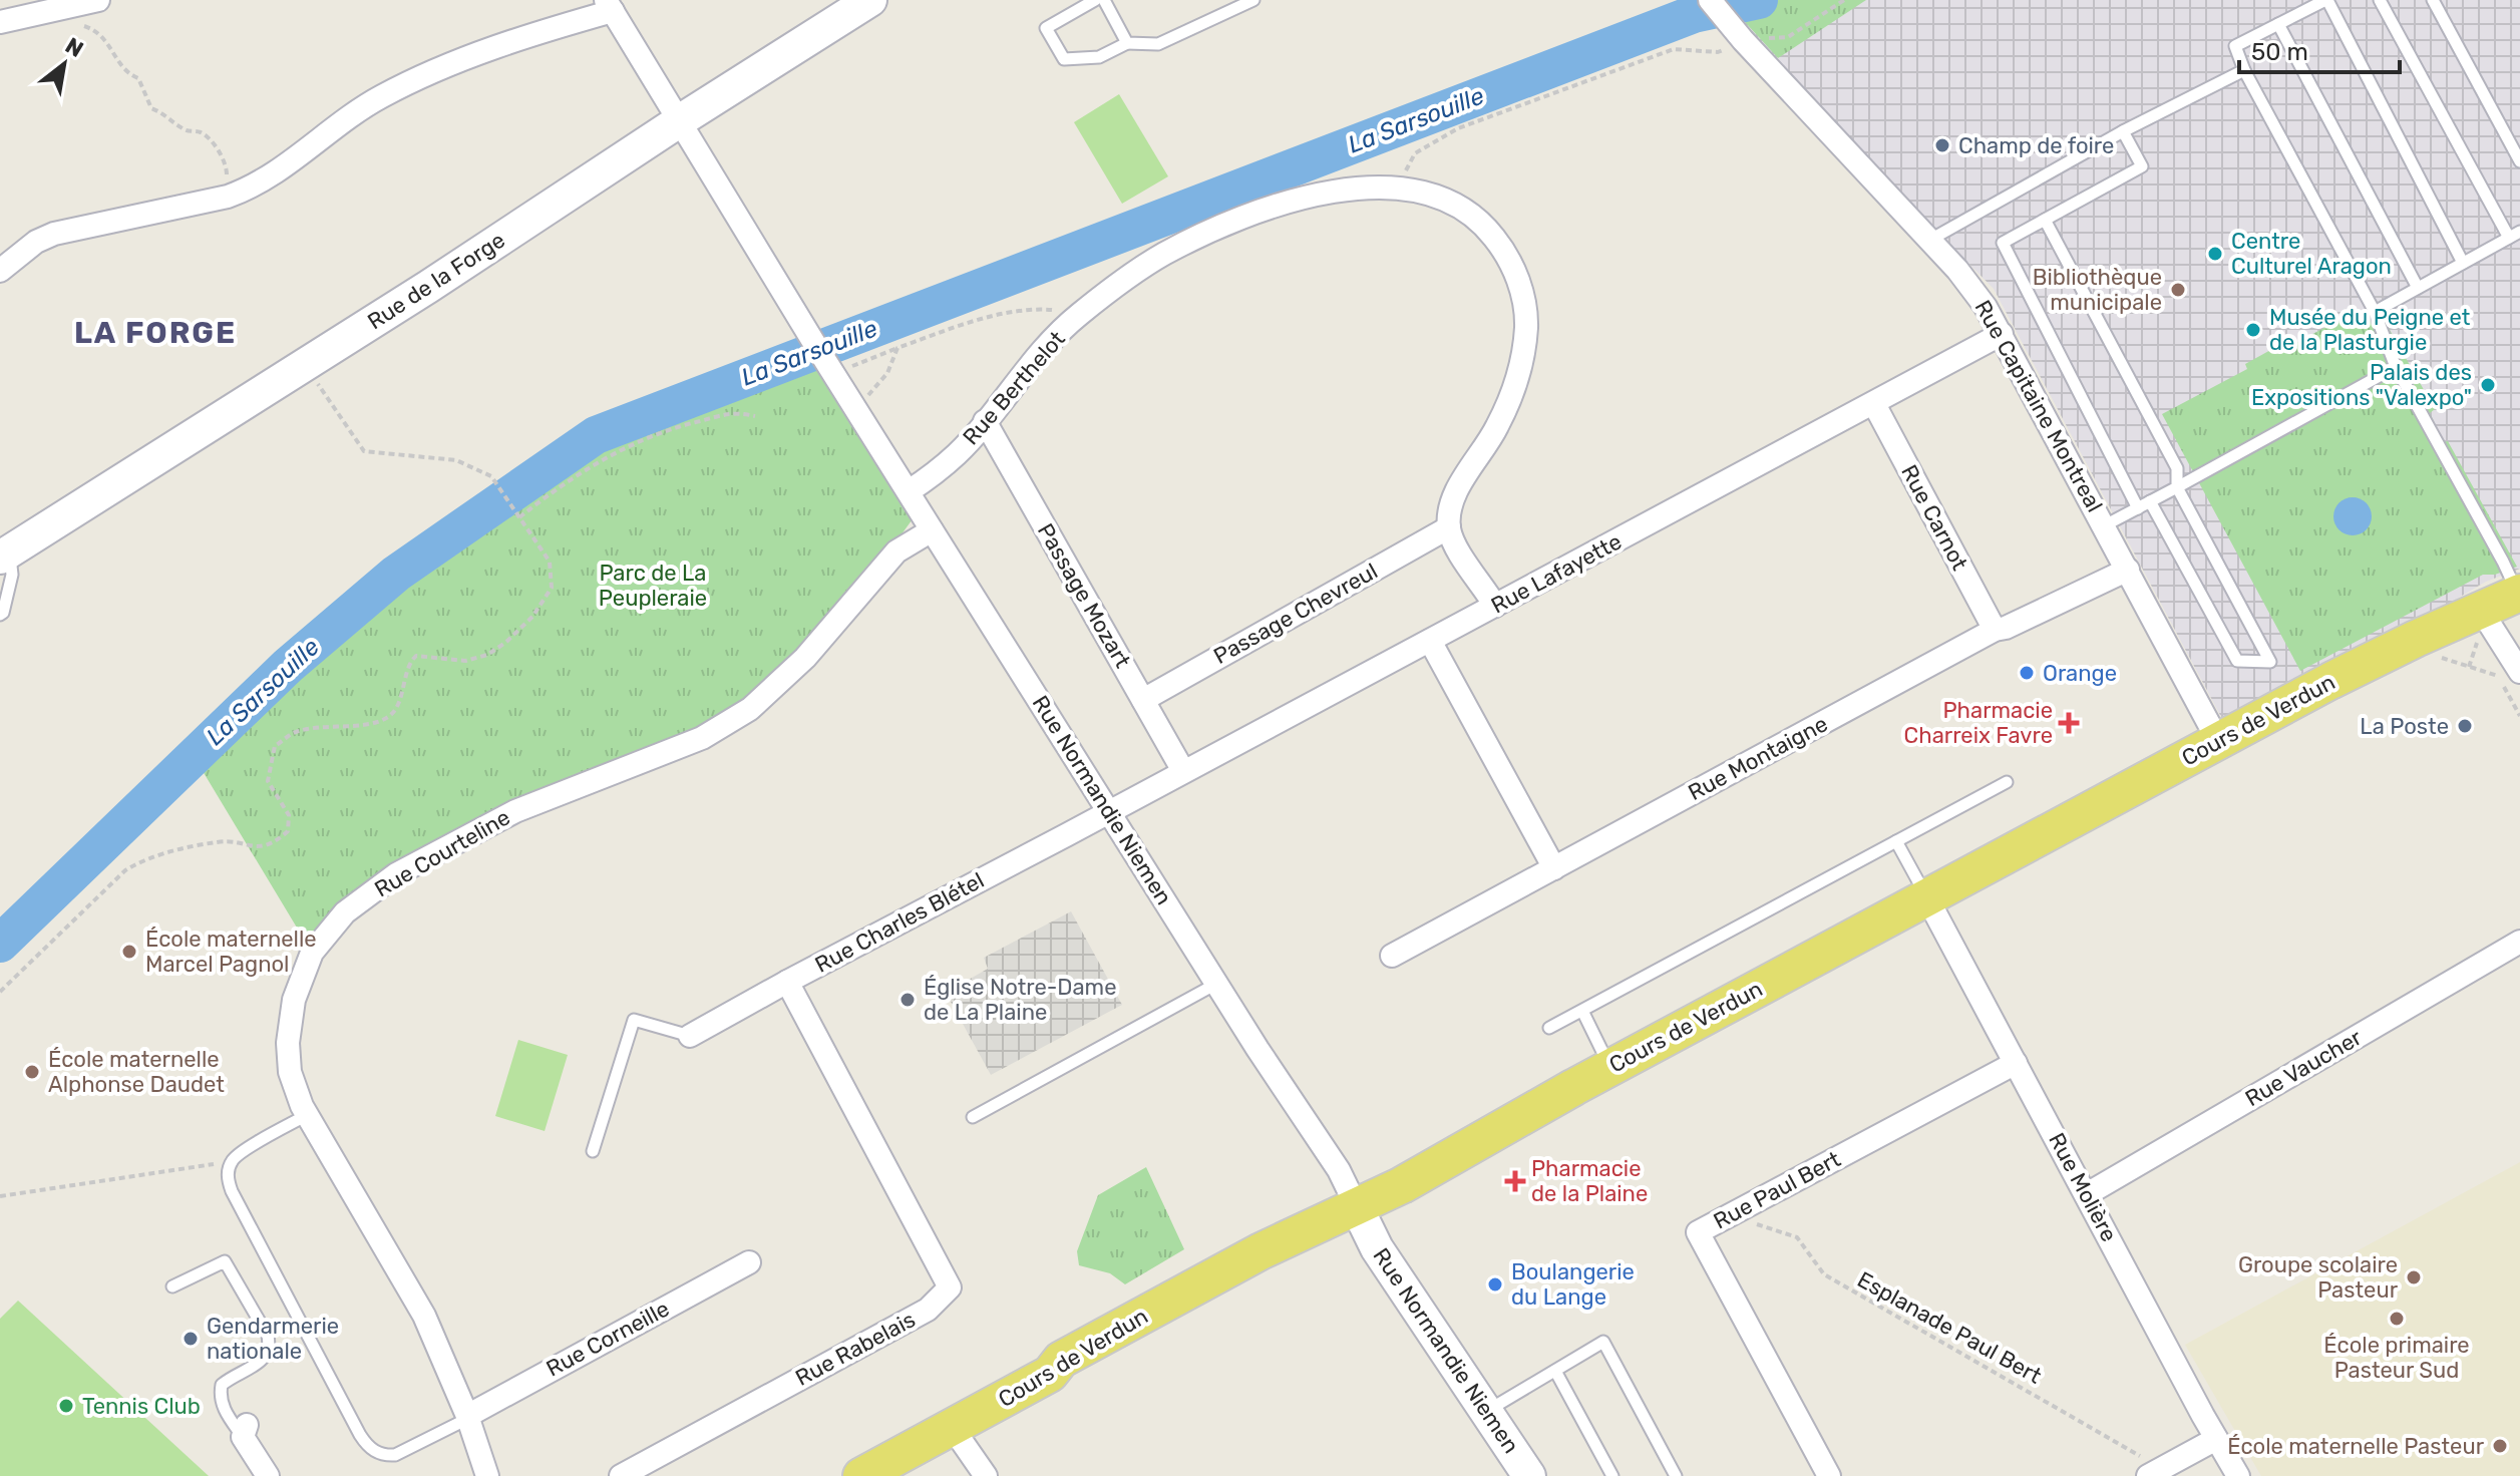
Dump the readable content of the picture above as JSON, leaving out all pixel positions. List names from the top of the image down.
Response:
{
  "streets": {
    "main road": ["Rue de la Forge", "Cours de Verdun", "Rue Normandie Niemen"],
    "street": [
      "Rue Berthelot",
      "Rue Capitaine Montreal",
      "Rue Carnot",
      "Rue Lafayette",
      "Passage Mozart",
      "Passage Chevreul",
      "Rue Montaigne",
      "Rue Courteline",
      "Rue Charles Blétel",
      "Rue Vaucher",
      "Rue Molière",
      "Rue Paul Bert",
      "Rue Corneille",
      "Rue Rabelais"
    ],
    "path": ["Esplanade Paul Bert"]
  },
  "crossings": [
    ["Rue de la Forge", "Rue Normandie Niemen"],
    ["Rue Berthelot", "Passage Mozart"],
    ["Rue Berthelot", "Passage Chevreul"],
    ["Rue Berthelot", "Rue Normandie Niemen"],
    ["Rue Capitaine Montreal", "Rue Lafayette"],
    ["Rue Capitaine Montreal", "Cours de Verdun"],
    ["Rue Capitaine Montreal", "Rue Montaigne"],
    ["Rue Carnot", "Rue Lafayette"],
    ["Rue Carnot", "Rue Montaigne"],
    ["Rue Lafayette", "Passage Mozart"],
    ["Rue Lafayette", "Rue Normandie Niemen"],
    ["Rue Lafayette", "Rue Charles Blétel"],
    ["Passage Mozart", "Passage Chevreul"],
    ["Cours de Verdun", "Rue Normandie Niemen"],
    ["Cours de Verdun", "Rue Molière"],
    ["Rue Normandie Niemen", "Rue Courteline"],
    ["Rue Normandie Niemen", "Rue Charles Blétel"],
    ["Rue Courteline", "Rue Corneille"],
    ["Rue Charles Blétel", "Rue Rabelais"],
    ["Rue Vaucher", "Rue Molière"],
    ["Rue Molière", "Rue Paul Bert"],
    ["Rue Paul Bert", "Esplanade Paul Bert"]
  ],
  "districts": ["LA FORGE"],
  "water": ["La Sarsouille"],
  "parks": ["Parc de La Peupleraie"],
  "places": {
    "other": [
      "Champ de foire",
      "Centre Culturel Aragon",
      "Bibliothèque municipale",
      "Musée du Peigne et de la Plasturgie",
      "Palais des Expositions \"Valexpo\"",
      "Orange",
      "La Poste",
      "École maternelle Marcel Pagnol",
      "Église Notre-Dame de La Plaine",
      "École maternelle Alphonse Daudet",
      "Groupe scolaire Pasteur",
      "Boulangerie du Lange",
      "École primaire Pasteur Sud",
      "Gendarmerie nationale",
      "Tennis Club",
      "École maternelle Pasteur"
    ],
    "health": ["Pharmacie Charreix Favre", "Pharmacie de la Plaine"]
  },
  "scale_bar": "50 m",
  "north": "top right"
}
